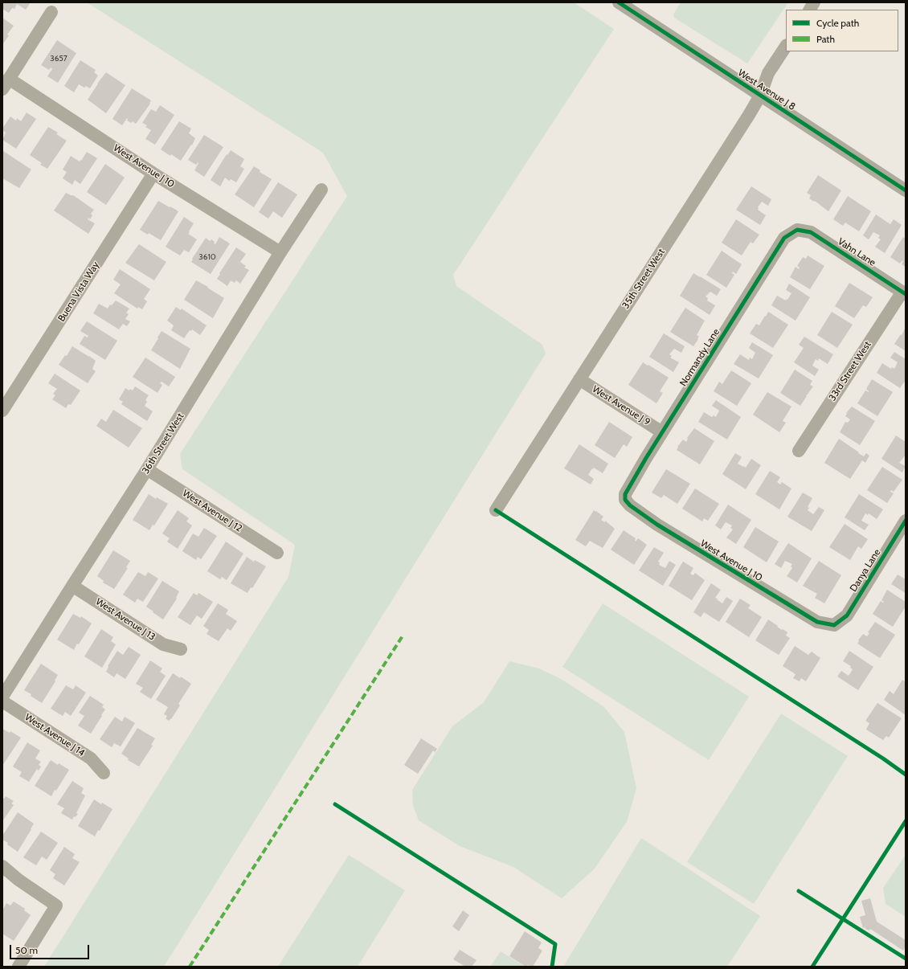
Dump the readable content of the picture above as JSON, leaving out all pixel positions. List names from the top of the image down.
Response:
{
  "streets": {
    "street": [
      "West Avenue J 8",
      "West Avenue J 10",
      "Vahn Lane",
      "35th Street West",
      "Buena Vista Way",
      "Normandy Lane",
      "33rd Street West",
      "West Avenue J 9",
      "36th Street West",
      "West Avenue J 12",
      "Danya Lane",
      "West Avenue J 13",
      "West Avenue J 14"
    ]
  },
  "crossings": [
    ["West Avenue J 8", "35th Street West"],
    ["West Avenue J 10", "Buena Vista Way"],
    ["West Avenue J 10", "Normandy Lane"],
    ["West Avenue J 10", "36th Street West"],
    ["West Avenue J 10", "Danya Lane"],
    ["Vahn Lane", "Normandy Lane"],
    ["Vahn Lane", "33rd Street West"],
    ["35th Street West", "West Avenue J 9"],
    ["Normandy Lane", "West Avenue J 9"],
    ["36th Street West", "West Avenue J 12"],
    ["36th Street West", "West Avenue J 13"]
  ],
  "house_numbers": ["3657", "3610"],
  "legend": ["Cycle path", "Path"],
  "scale_bar": "50 m"
}
